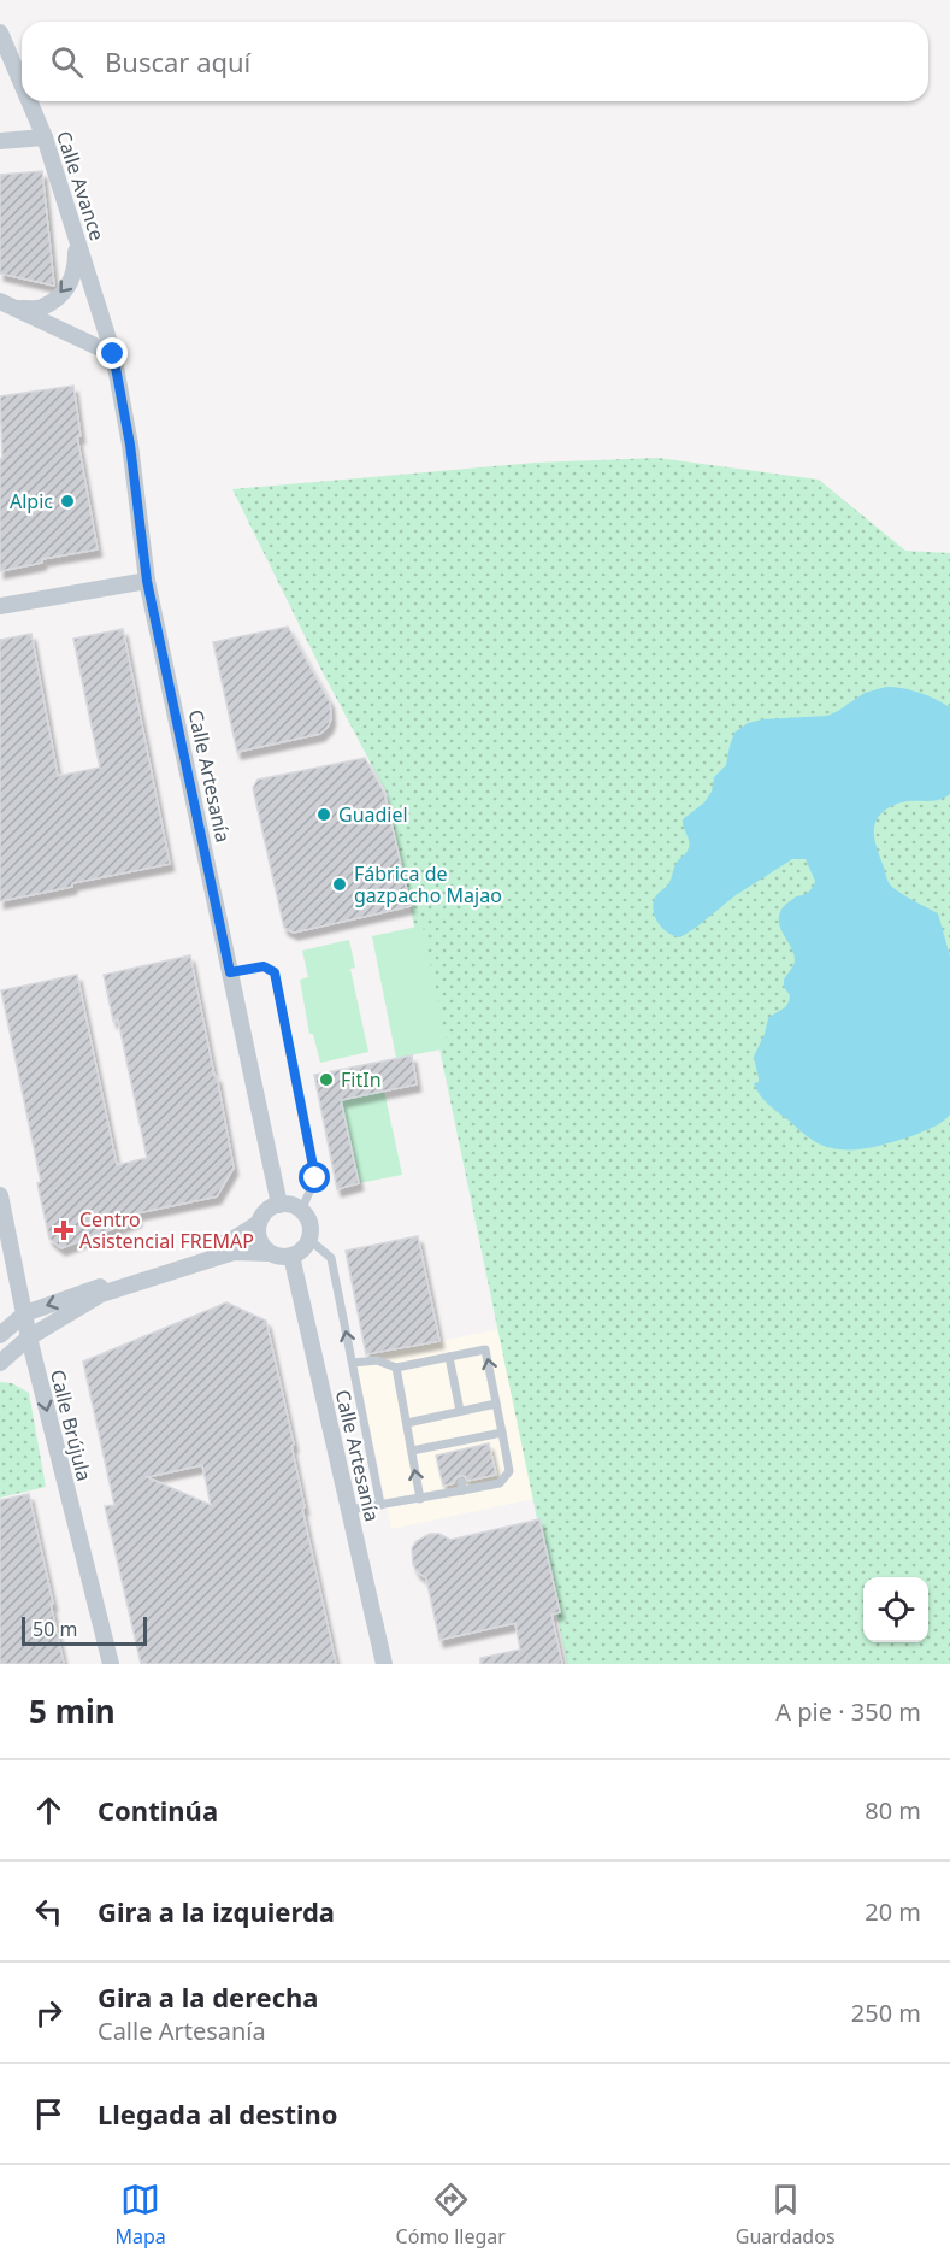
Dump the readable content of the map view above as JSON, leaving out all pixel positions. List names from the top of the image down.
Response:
{
  "streets": {
    "street": ["Calle Avance", "Calle Artesanía", "Calle Brújula"]
  },
  "crossings": [
    ["Calle Avance", "Calle Artesanía"]
  ],
  "one_way": ["Calle Brújula"],
  "places": {
    "other": [
      "Alpic",
      "Guadiel",
      "Fábrica de gazpacho Majao",
      "FitIn"
    ],
    "health": ["Centro Asistencial FREMAP"]
  },
  "scale_bar": "50 m",
  "page": {
    "search": "Buscar aquí",
    "scale": "50 m",
    "heading": ["5 min", "A pie · 350 m"],
    "list": [
      ["Continúa", "80 m"],
      ["Gira a la izquierda", "20 m"],
      ["Gira a la derecha", "Calle Artesanía", "250 m"],
      "Llegada al destino"
    ],
    "nav": ["Mapa", "Cómo llegar", "Guardados"]
  }
}
